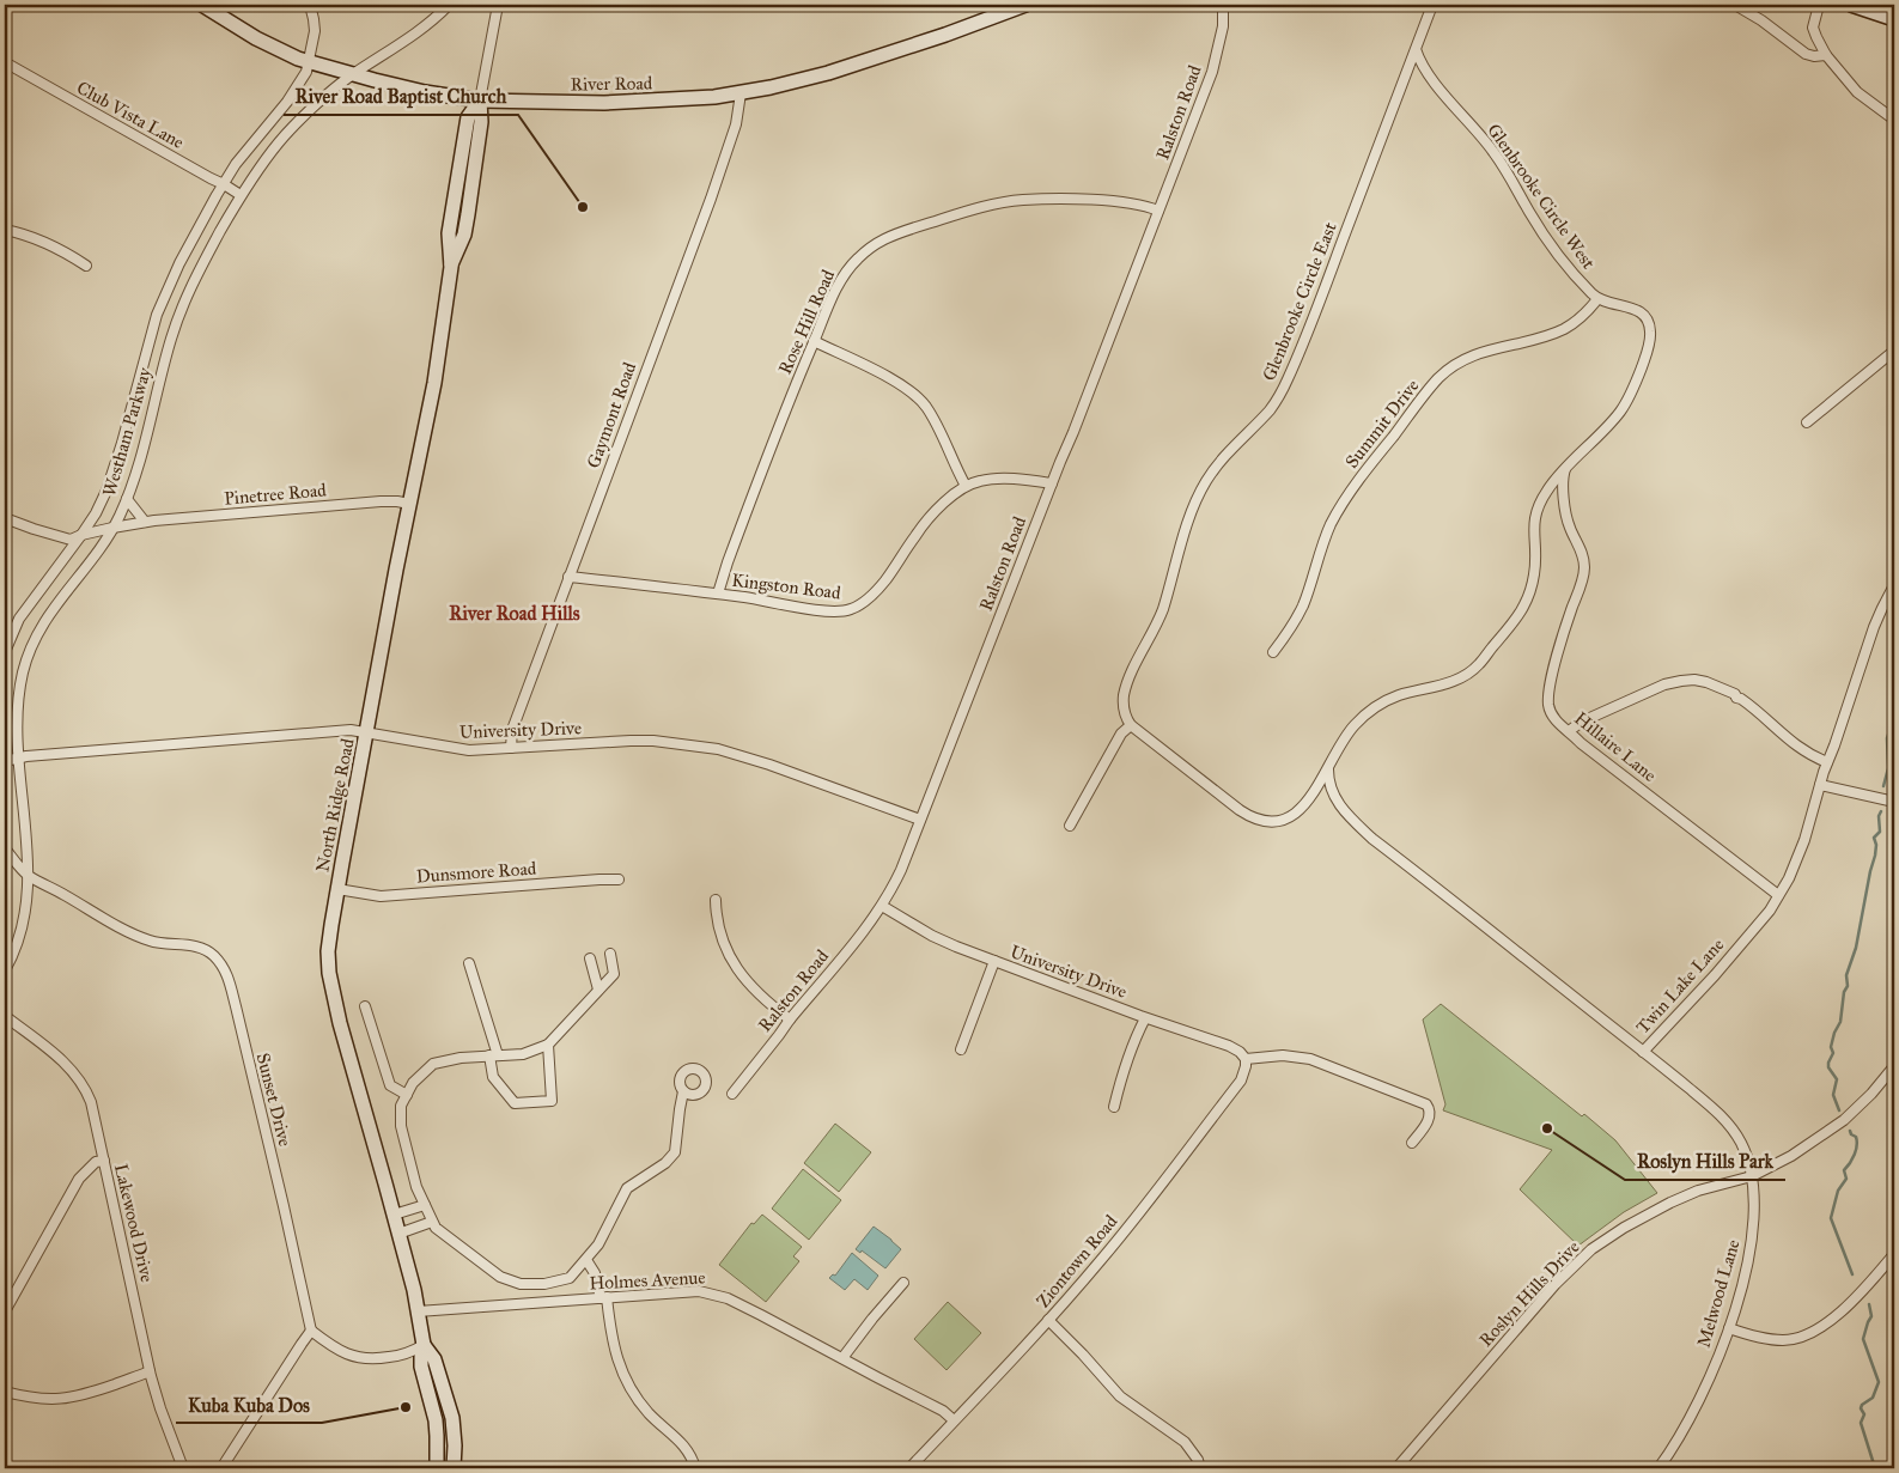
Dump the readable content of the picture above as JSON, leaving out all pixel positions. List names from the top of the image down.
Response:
{
  "streets": {
    "main road": ["River Road", "North Ridge Road"],
    "street": [
      "Ralston Road",
      "Club Vista Lane",
      "Glenbrooke Circle West",
      "Glenbrooke Circle East",
      "Rose Hill Road",
      "Gaymont Road",
      "Summit Drive",
      "Westham Parkway",
      "Pinetree Road",
      "Kingston Road",
      "University Drive",
      "Hillaire Lane",
      "Dunsmore Road",
      "Twin Lake Lane",
      "Sunset Drive",
      "Lakewood Drive",
      "Ziontown Road",
      "Holmes Avenue",
      "Roslyn Hills Drive",
      "Melwood Lane"
    ]
  },
  "crossings": [
    ["River Road", "Gaymont Road"],
    ["River Road", "Westham Parkway"],
    ["River Road", "North Ridge Road"],
    ["Ralston Road", "Rose Hill Road"],
    ["Ralston Road", "Kingston Road"],
    ["Ralston Road", "University Drive"],
    ["Club Vista Lane", "Westham Parkway"],
    ["Glenbrooke Circle West", "Glenbrooke Circle East"],
    ["Glenbrooke Circle West", "Summit Drive"],
    ["Rose Hill Road", "Kingston Road"],
    ["Gaymont Road", "Kingston Road"],
    ["Gaymont Road", "University Drive"],
    ["Westham Parkway", "Pinetree Road"],
    ["Westham Parkway", "University Drive"],
    ["Westham Parkway", "Sunset Drive"],
    ["Pinetree Road", "North Ridge Road"],
    ["University Drive", "North Ridge Road"],
    ["University Drive", "Ziontown Road"],
    ["Hillaire Lane", "Twin Lake Lane"],
    ["North Ridge Road", "Dunsmore Road"],
    ["North Ridge Road", "Holmes Avenue"],
    ["Twin Lake Lane", "Melwood Lane"],
    ["Ziontown Road", "Holmes Avenue"],
    ["Roslyn Hills Drive", "Melwood Lane"]
  ],
  "districts": ["River Road Hills"],
  "places": ["River Road Baptist Church", "Roslyn Hills Park", "Kuba Kuba Dos"]
}
